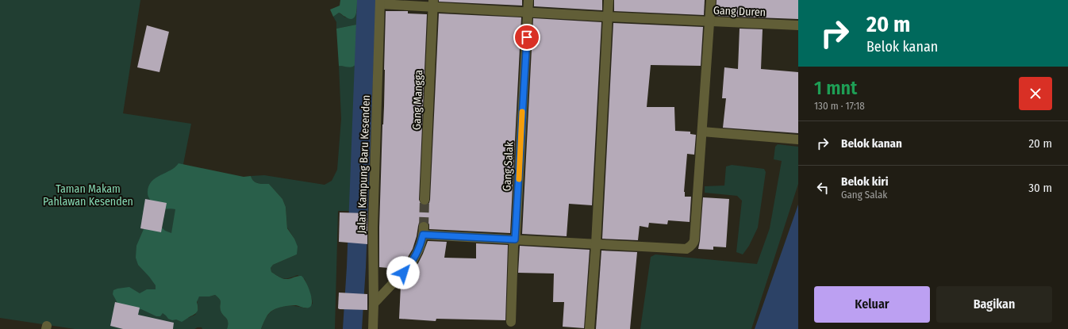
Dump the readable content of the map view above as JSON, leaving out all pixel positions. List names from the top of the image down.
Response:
{
  "streets": {
    "street": [
      "Gang Duren",
      "Gang Mangga",
      "Jalan Kampung Baru Kesenden",
      "Gang Salak"
    ]
  },
  "crossings": [
    ["Gang Duren", "Gang Mangga"],
    ["Gang Duren", "Jalan Kampung Baru Kesenden"],
    ["Gang Duren", "Gang Salak"]
  ],
  "parks": ["Taman Makam Pahlawan Kesenden"],
  "page": {
    "turn": ["20 m", "Belok kanan"],
    "heading": ["1 mnt", "130 m · 17:18"],
    "list": [
      {
        "name": "Belok kanan",
        "value": "20 m"
      },
      {
        "name": "Belok kiri",
        "note": "Gang Salak",
        "value": "30 m"
      }
    ],
    "buttons": ["Keluar", "Bagikan"]
  }
}
